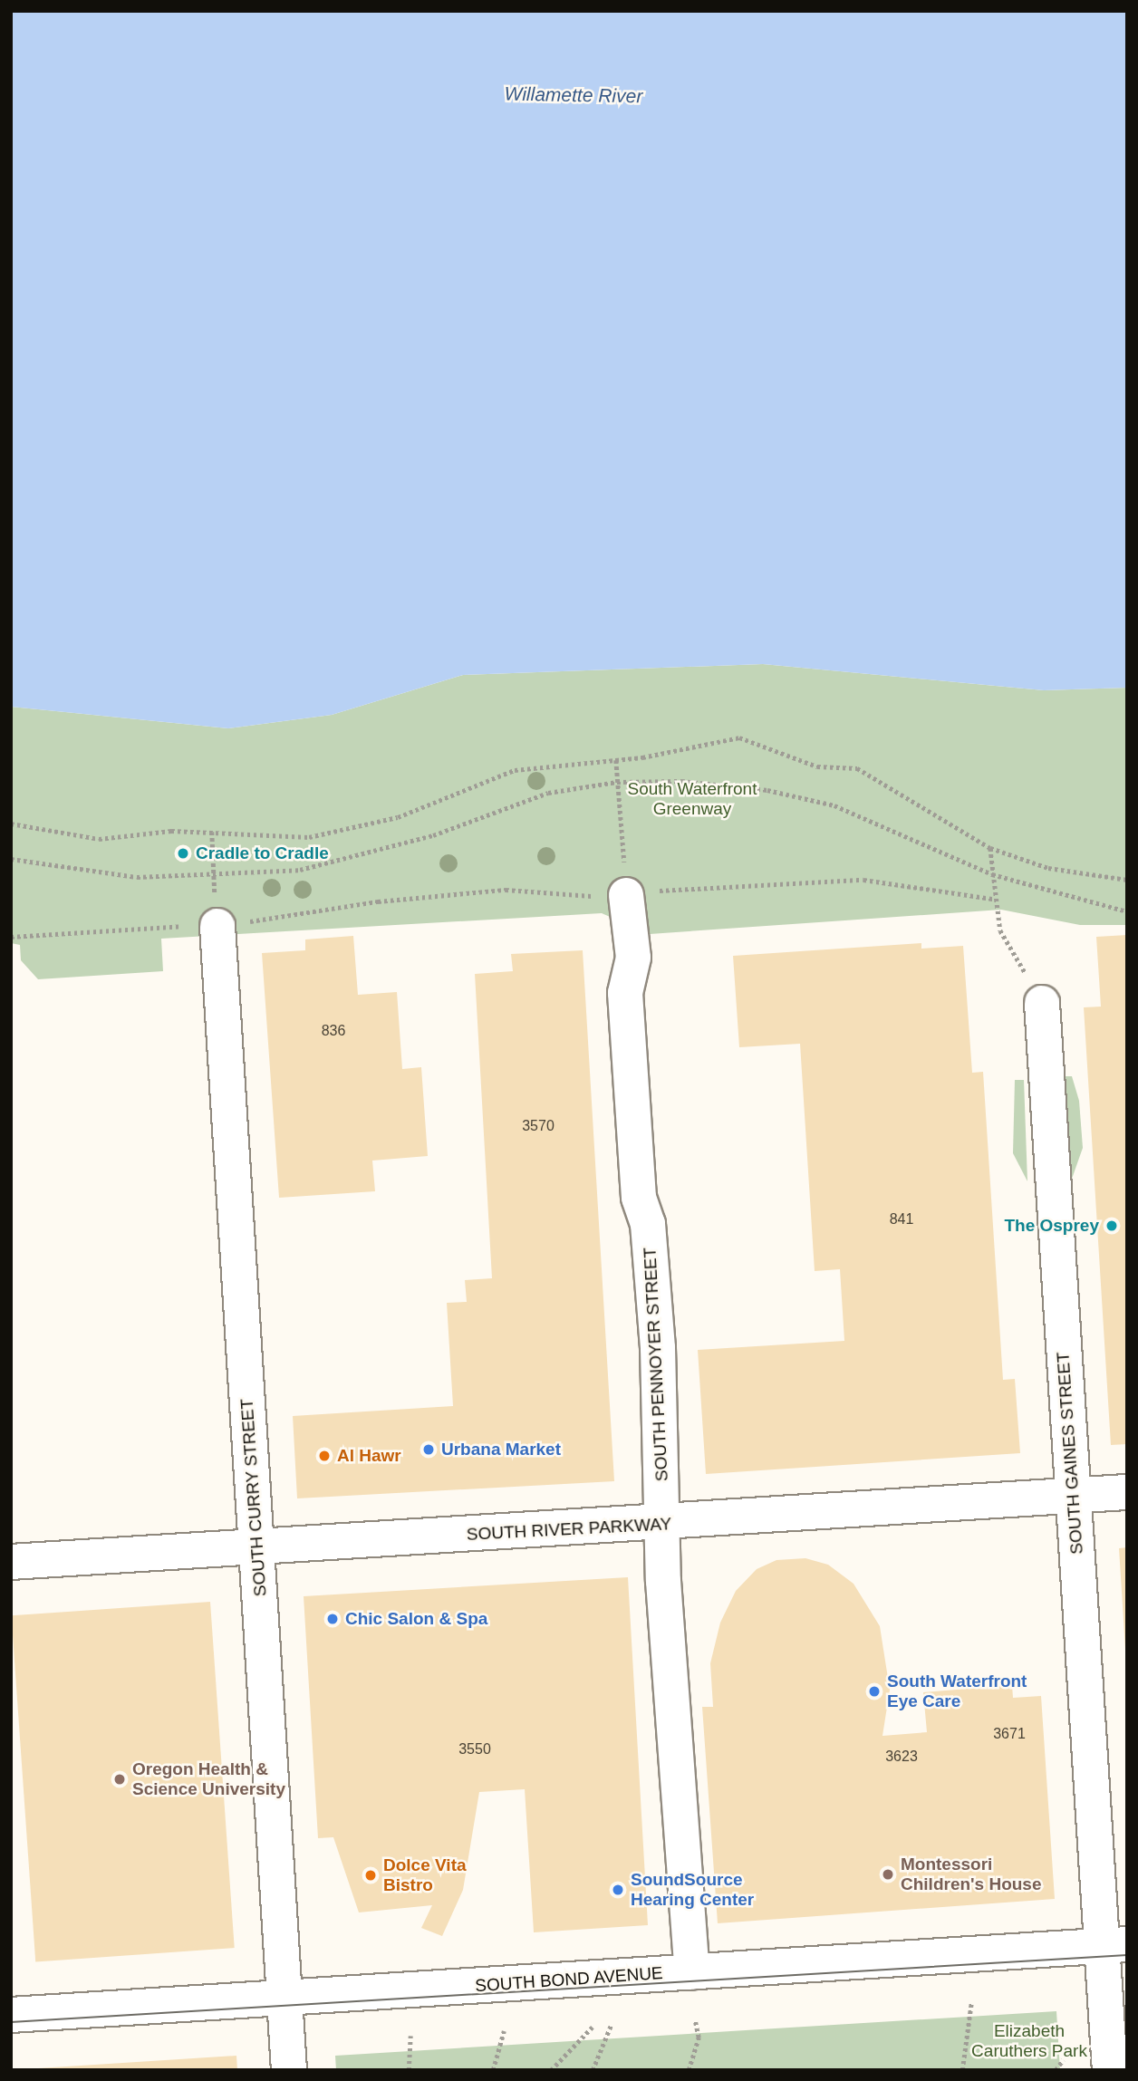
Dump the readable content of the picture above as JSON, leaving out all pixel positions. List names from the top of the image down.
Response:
{
  "streets": {
    "street": [
      "SOUTH PENNOYER STREET",
      "SOUTH GAINES STREET",
      "SOUTH CURRY STREET",
      "SOUTH RIVER PARKWAY",
      "SOUTH BOND AVENUE"
    ]
  },
  "crossings": [
    ["SOUTH PENNOYER STREET", "SOUTH RIVER PARKWAY"],
    ["SOUTH PENNOYER STREET", "SOUTH BOND AVENUE"],
    ["SOUTH GAINES STREET", "SOUTH RIVER PARKWAY"],
    ["SOUTH GAINES STREET", "SOUTH BOND AVENUE"],
    ["SOUTH CURRY STREET", "SOUTH RIVER PARKWAY"],
    ["SOUTH CURRY STREET", "SOUTH BOND AVENUE"]
  ],
  "water": ["Willamette River"],
  "parks": ["South Waterfront Greenway", "Elizabeth Caruthers Park"],
  "places": [
    "Cradle to Cradle",
    "The Osprey",
    "Urbana Market",
    "Al Hawr",
    "Chic Salon & Spa",
    "South Waterfront Eye Care",
    "Oregon Health & Science University",
    "Montessori Children's House",
    "Dolce Vita Bistro",
    "SoundSource Hearing Center"
  ],
  "house_numbers": [
    "836",
    "3570",
    "841",
    "3671",
    "3550",
    "3623"
  ]
}
